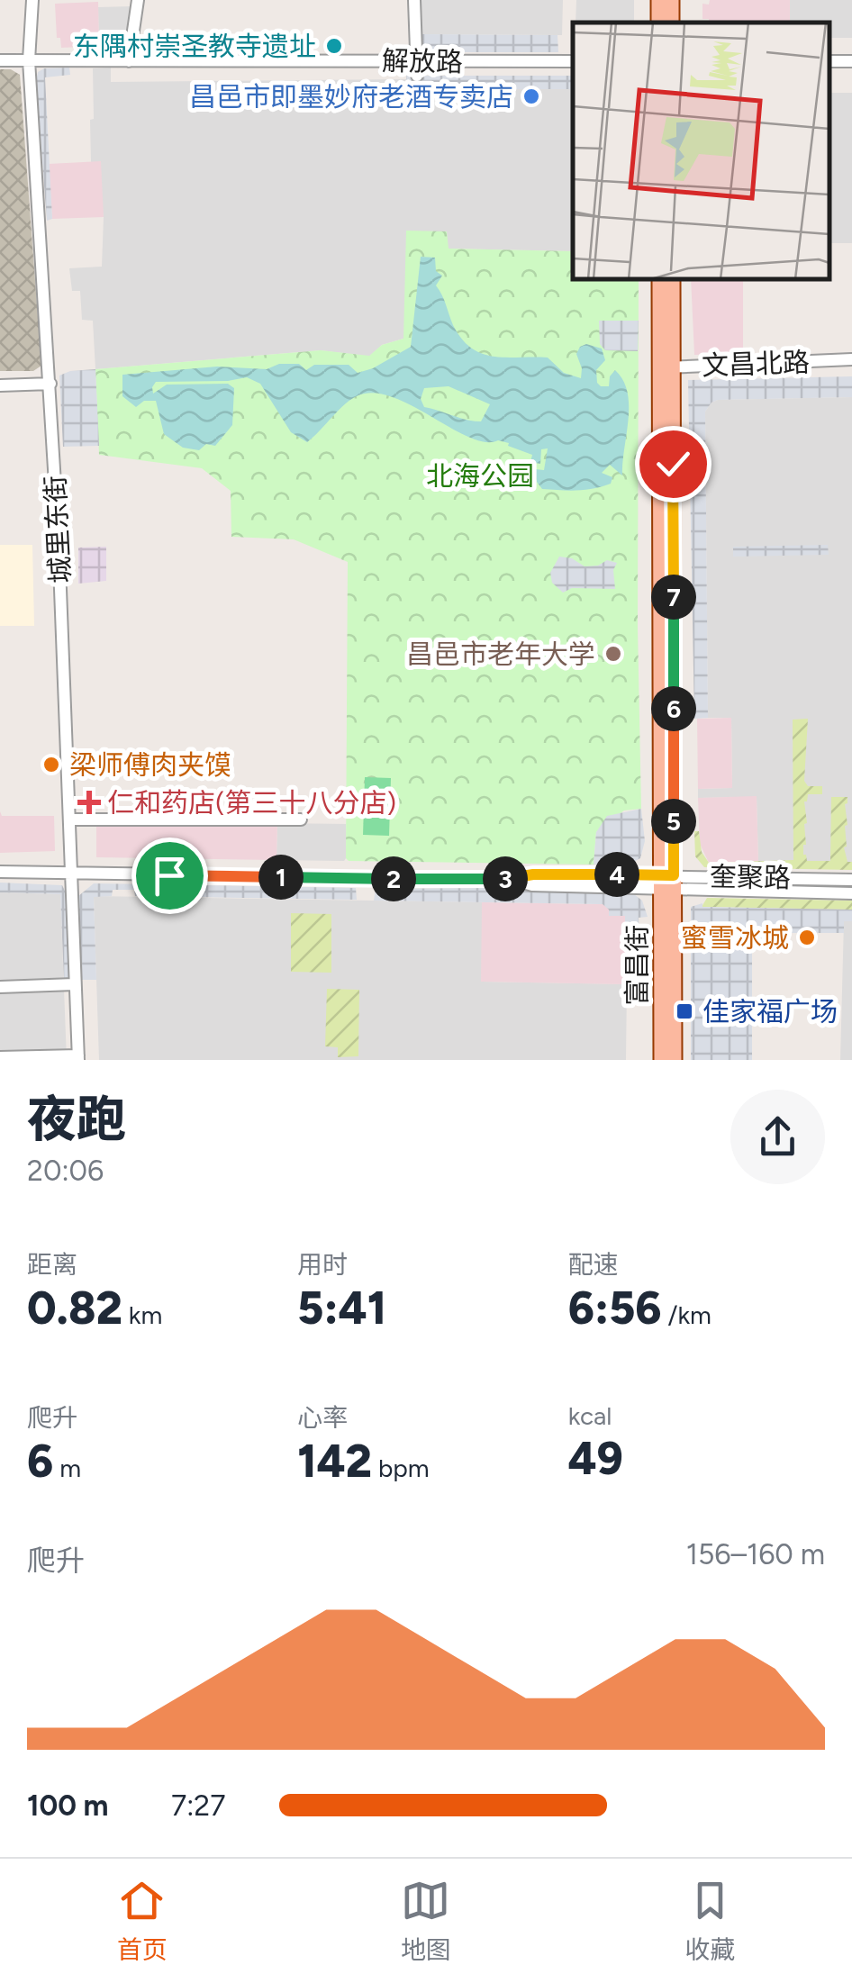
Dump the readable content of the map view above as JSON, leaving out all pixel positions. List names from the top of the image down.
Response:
{
  "streets": {
    "main road": ["富昌街"],
    "street": [
      "解放路",
      "文昌北路",
      "城里东街",
      "奎聚路"
    ]
  },
  "crossings": [
    ["解放路", "城里东街"],
    ["文昌北路", "富昌街"],
    ["城里东街", "奎聚路"],
    ["奎聚路", "富昌街"]
  ],
  "parks": ["北海公园"],
  "places": {
    "other": [
      "东隅村崇圣教寺遗址",
      "昌邑市即墨妙府老酒专卖店",
      "昌邑市老年大学",
      "梁师傅肉夹馍",
      "蜜雪冰城"
    ],
    "health": ["仁和药店(第三十八分店)"],
    "transit": ["佳家福广场"]
  },
  "page": {
    "pins": [
      "7",
      "6",
      "5",
      "4",
      "1",
      "2",
      "3"
    ],
    "heading": ["夜跑", "20:06"],
    "stats": [
      ["距离", "0.82 km"],
      ["用时", "5:41"],
      ["配速", "6:56 /km"],
      ["爬升", "6 m"],
      ["心率", "142 bpm"],
      ["kcal", "49"]
    ],
    "chart": ["爬升", "156–160 m"],
    "list": [
      {
        "name": "100 m",
        "note": "7:27"
      }
    ],
    "tabs": ["首页", "地图", "收藏"]
  }
}
